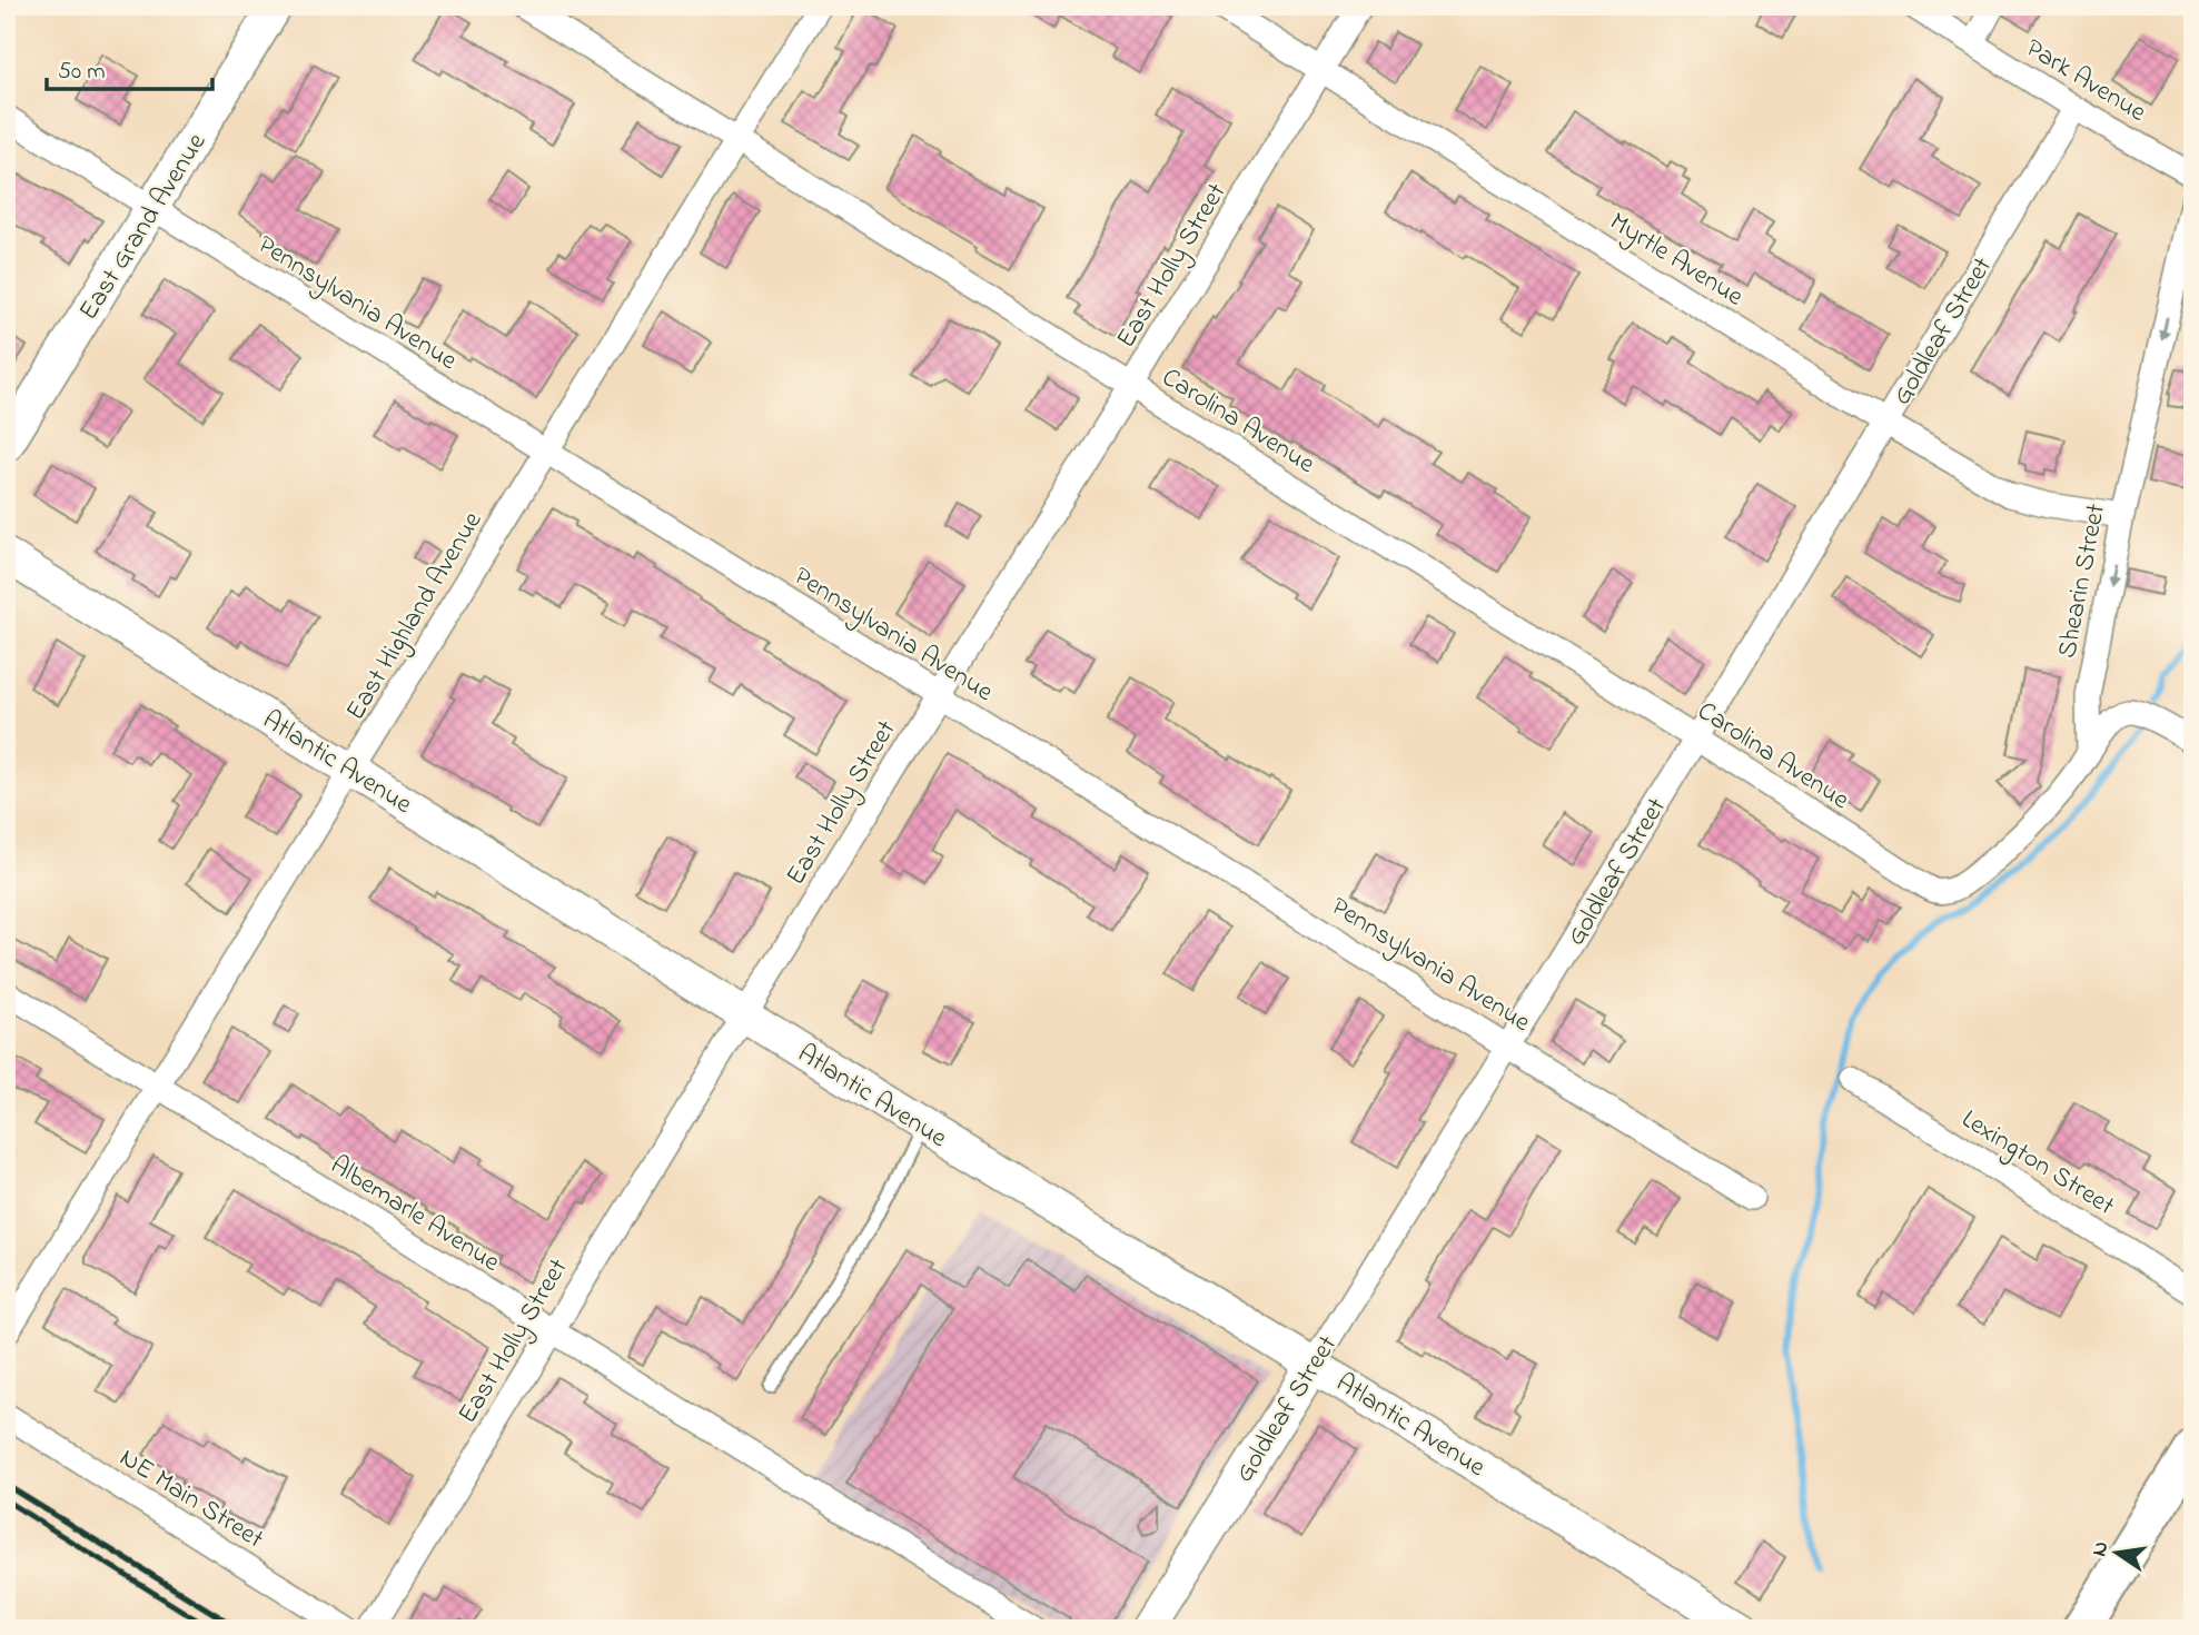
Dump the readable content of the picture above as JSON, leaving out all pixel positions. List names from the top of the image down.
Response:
{
  "streets": {
    "main road": ["East Grand Avenue", "Goldleaf Street", "Atlantic Avenue"],
    "street": [
      "Park Avenue",
      "Myrtle Avenue",
      "East Holly Street",
      "Pennsylvania Avenue",
      "Carolina Avenue",
      "Shearin Street",
      "East Highland Avenue",
      "Lexington Street",
      "Albemarle Avenue",
      "NE Main Street"
    ]
  },
  "crossings": [
    ["Park Avenue", "Goldleaf Street"],
    ["East Grand Avenue", "Pennsylvania Avenue"],
    ["Myrtle Avenue", "East Holly Street"],
    ["Myrtle Avenue", "Goldleaf Street"],
    ["Myrtle Avenue", "Shearin Street"],
    ["East Holly Street", "Pennsylvania Avenue"],
    ["East Holly Street", "Carolina Avenue"],
    ["East Holly Street", "Atlantic Avenue"],
    ["East Holly Street", "Albemarle Avenue"],
    ["Pennsylvania Avenue", "Goldleaf Street"],
    ["Pennsylvania Avenue", "East Highland Avenue"],
    ["Goldleaf Street", "Carolina Avenue"],
    ["Goldleaf Street", "Atlantic Avenue"],
    ["Carolina Avenue", "Shearin Street"],
    ["Carolina Avenue", "East Highland Avenue"],
    ["East Highland Avenue", "Atlantic Avenue"],
    ["East Highland Avenue", "Albemarle Avenue"]
  ],
  "one_way": ["Shearin Street"],
  "scale_bar": "50 m",
  "north": "left"
}
